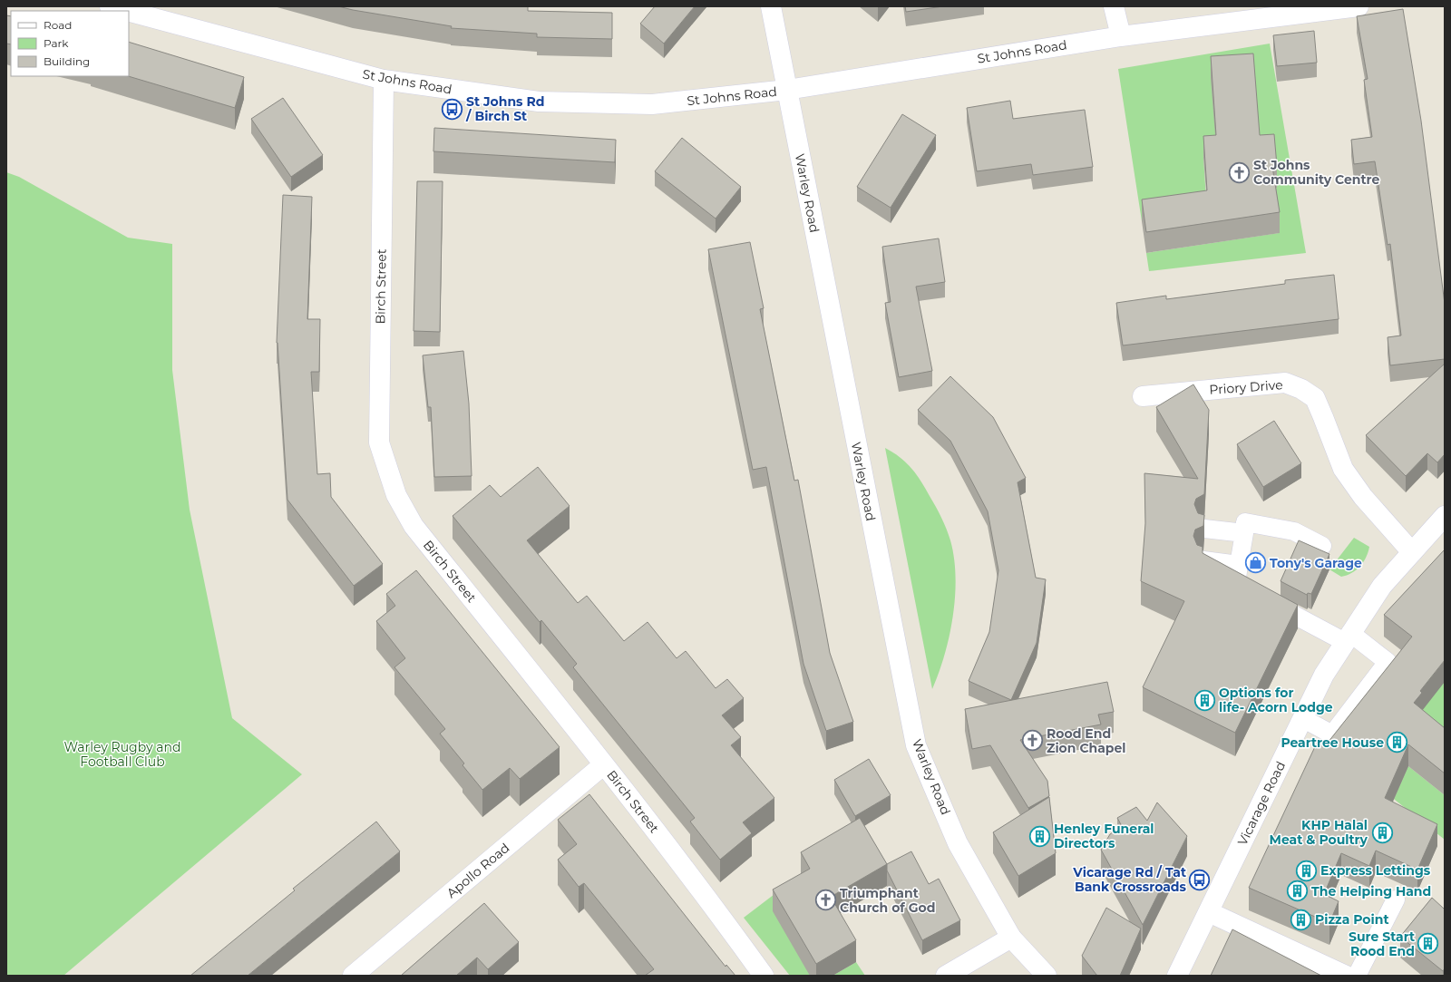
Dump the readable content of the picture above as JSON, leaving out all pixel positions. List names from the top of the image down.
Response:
{
  "streets": {
    "street": [
      "St Johns Road",
      "Warley Road",
      "Birch Street",
      "Priory Drive",
      "Vicarage Road",
      "Apollo Road"
    ]
  },
  "crossings": [
    ["St Johns Road", "Warley Road"],
    ["St Johns Road", "Birch Street"],
    ["Birch Street", "Apollo Road"],
    ["Priory Drive", "Vicarage Road"]
  ],
  "parks": ["Warley Rugby and Football Club"],
  "places": {
    "bus stop": ["St Johns Rd / Birch St", "Vicarage Rd / Tat Bank Crossroads"],
    "church": ["St Johns Community Centre", "Rood End Zion Chapel", "Triumphant Church of God"],
    "shop": ["Tony's Garage"],
    "building": [
      "Options for life- Acorn Lodge",
      "Peartree House",
      "KHP Halal Meat & Poultry",
      "Henley Funeral Directors",
      "Express Lettings",
      "The Helping Hand",
      "Pizza Point",
      "Sure Start Rood End"
    ]
  },
  "legend": ["Road", "Park", "Building"]
}
